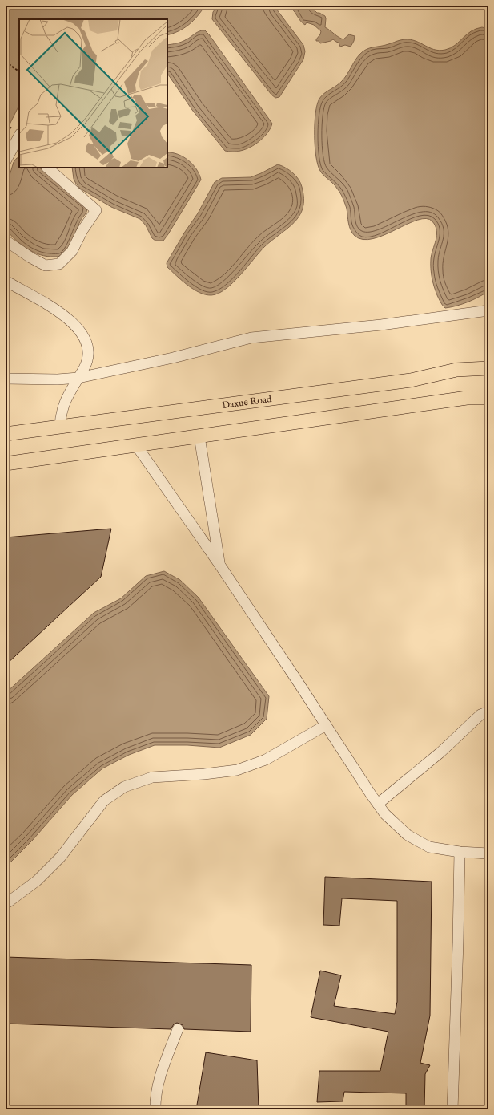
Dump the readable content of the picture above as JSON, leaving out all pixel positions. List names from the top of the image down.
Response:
{
  "streets": {
    "main road": ["Daxue Road"]
  }
}
